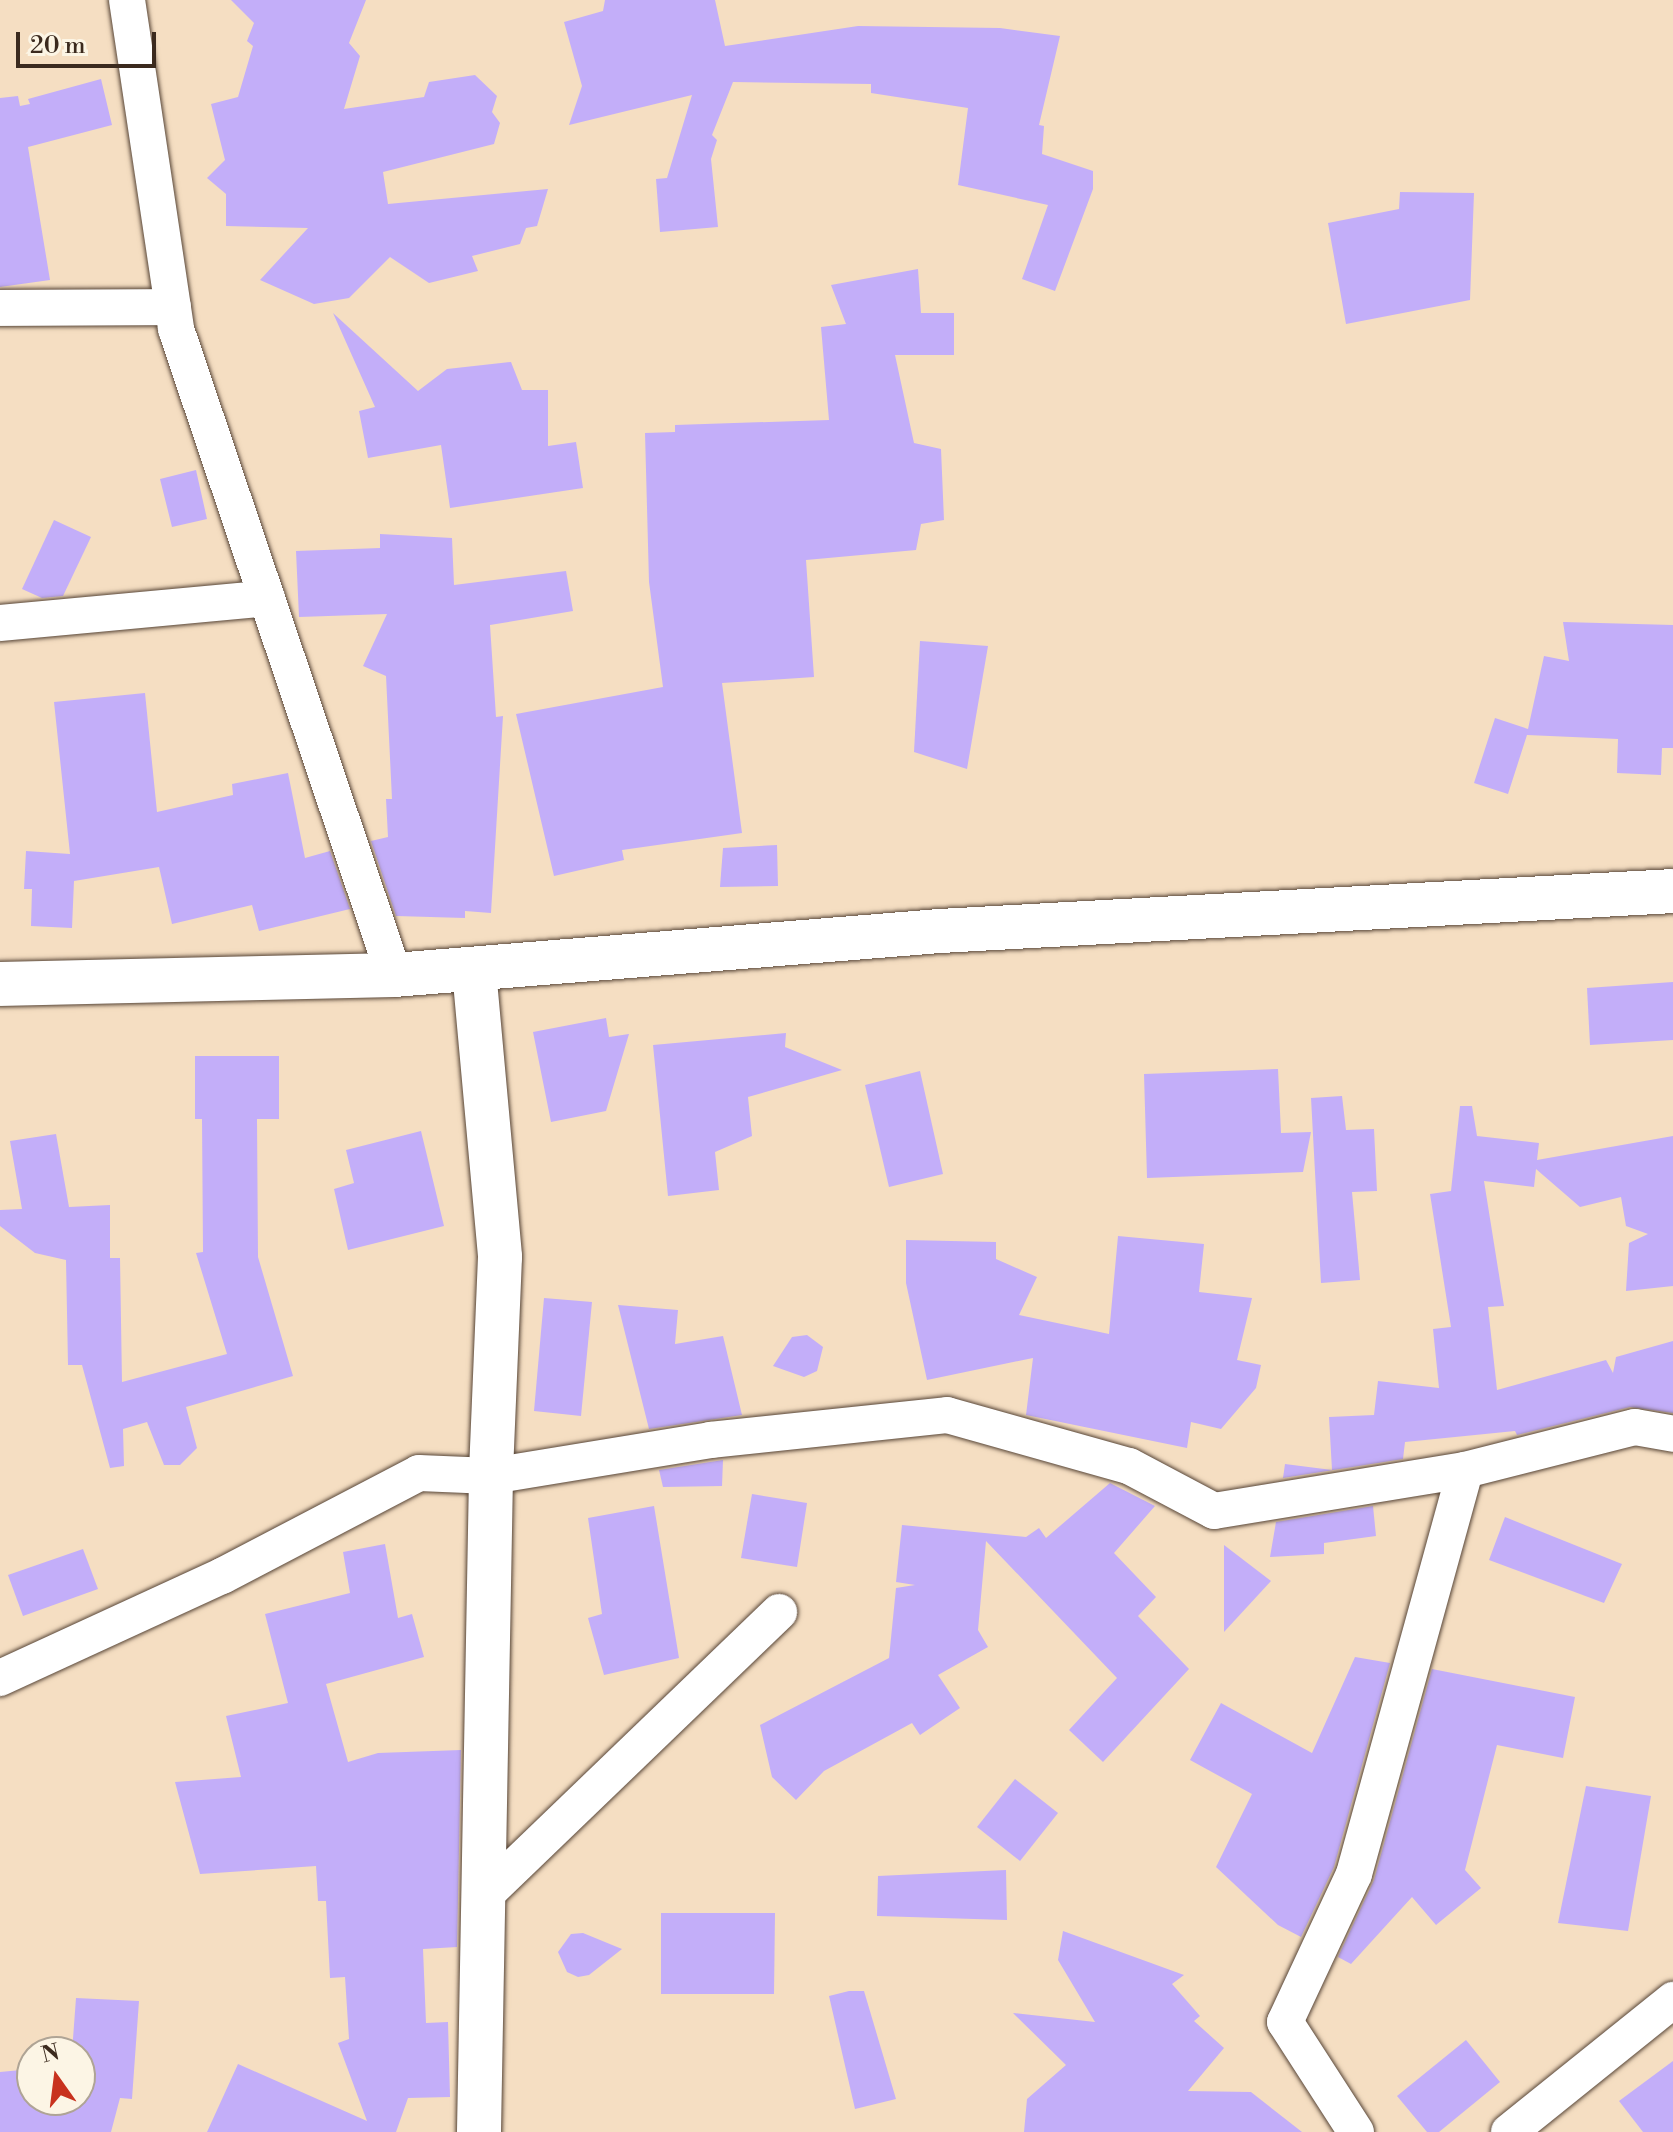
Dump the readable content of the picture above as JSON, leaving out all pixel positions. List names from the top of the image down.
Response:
{
  "scale_bar": "20 m",
  "north": "top"
}
